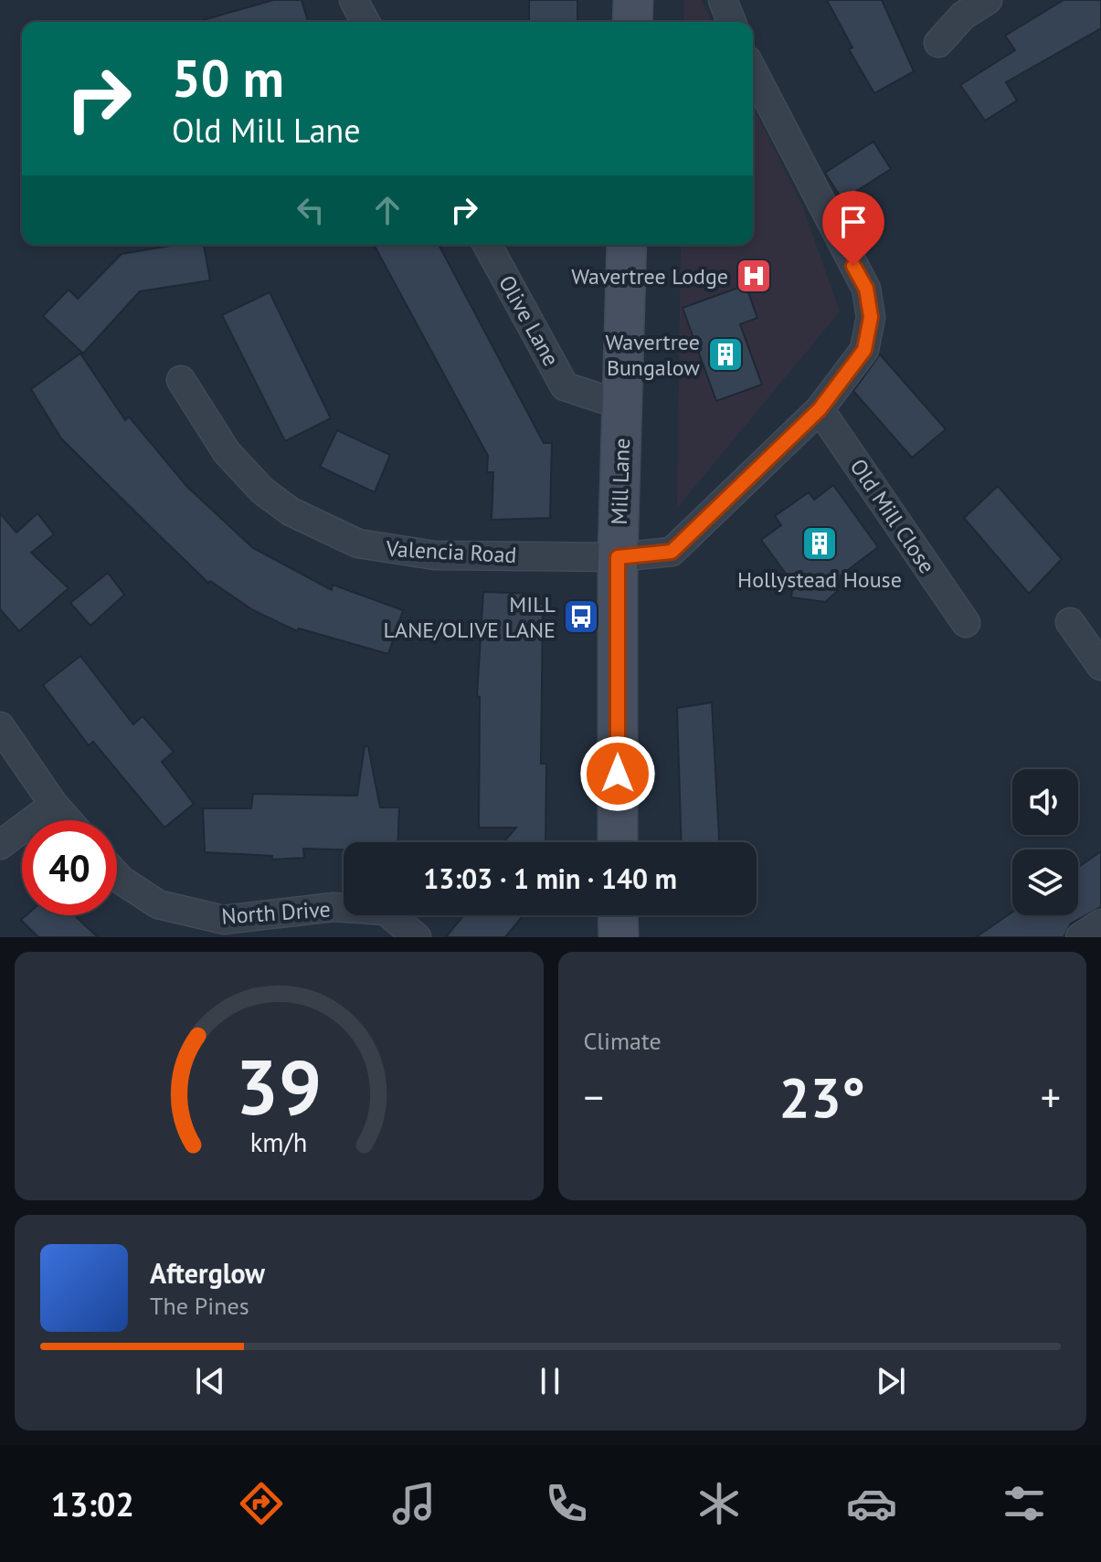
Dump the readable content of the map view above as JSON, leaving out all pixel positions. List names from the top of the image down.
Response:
{
  "streets": {
    "street": [
      "Olive Lane",
      "Mill Lane",
      "Old Mill Close",
      "Valencia Road",
      "North Drive"
    ]
  },
  "crossings": [
    ["Olive Lane", "Mill Lane"],
    ["Mill Lane", "Valencia Road"],
    ["Old Mill Close", "Valencia Road"]
  ],
  "places": {
    "hospital": ["Wavertree Lodge"],
    "building": ["Wavertree Bungalow", "Hollystead House"],
    "bus stop": ["MILL LANE/OLIVE LANE"]
  },
  "page": {
    "turn": ["50 m", "Old Mill Lane"],
    "limit": "40",
    "trip": "13:03 · 1 min · 140 m",
    "tile": "Climate",
    "heat": ["−", "23°", "+"],
    "song": ["Afterglow", "The Pines"],
    "tabs": "13:02",
    "gauge": ["39", "km/h"]
  }
}
